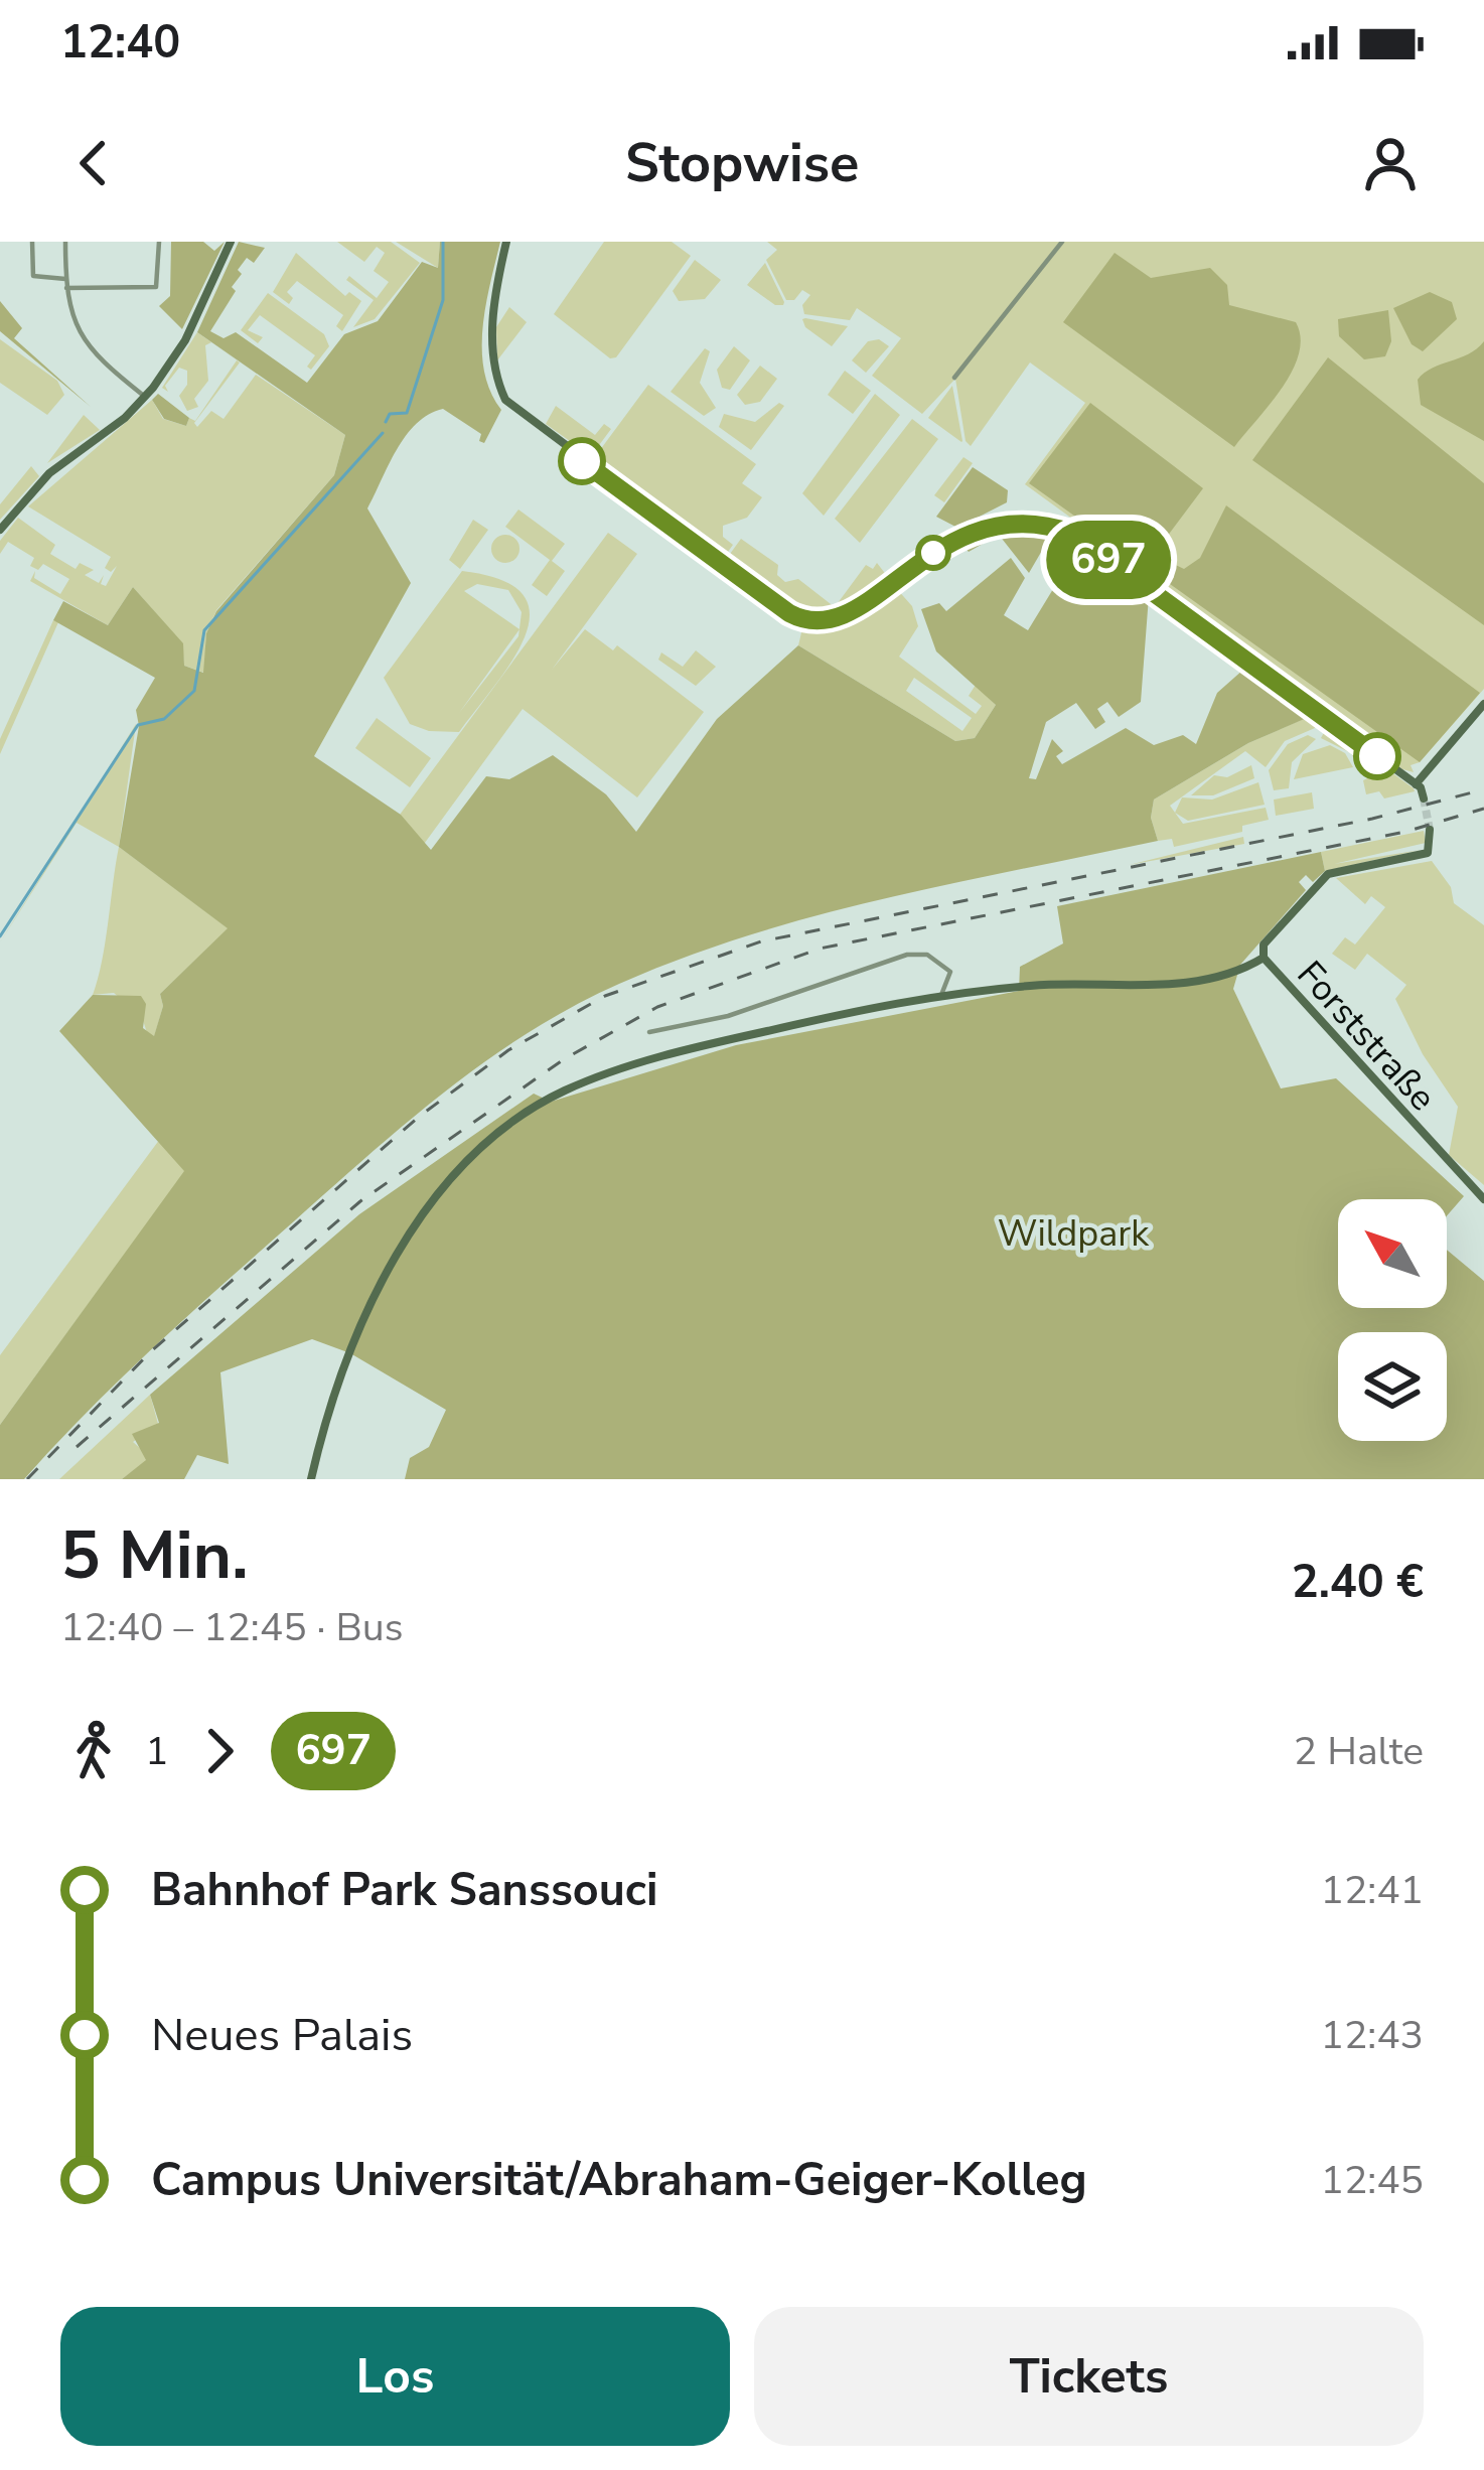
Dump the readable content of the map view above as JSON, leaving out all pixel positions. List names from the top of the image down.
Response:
{
  "streets": {
    "street": ["Forststraße"]
  },
  "parks": ["Wildpark"],
  "lines": ["bus line 697"],
  "north": "top left",
  "page": {
    "status": "12:40",
    "header": "Stopwise",
    "on_map": "697",
    "heading": ["5 Min.", "12:40 – 12:45 · Bus", "2.40 €"],
    "legs": ["1", "697", "2 Halte"],
    "list": [
      {
        "name": "Bahnhof Park Sanssouci",
        "value": "12:41"
      },
      {
        "name": "Neues Palais",
        "value": "12:43"
      },
      {
        "name": "Campus Universität/Abraham-Geiger-Kolleg",
        "value": "12:45"
      }
    ],
    "buttons": ["Los", "Tickets"]
  }
}
